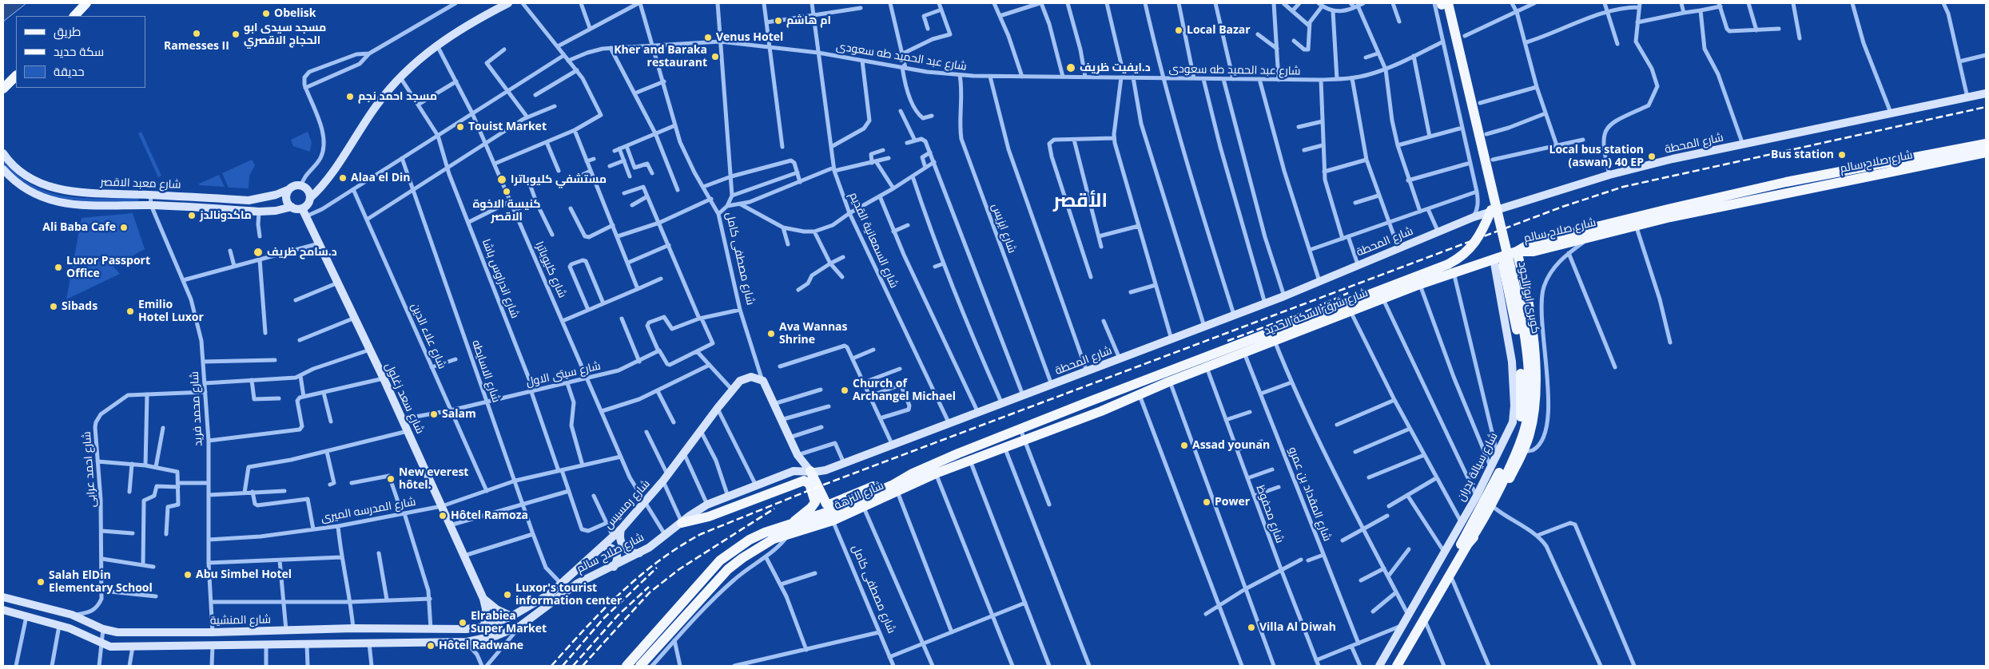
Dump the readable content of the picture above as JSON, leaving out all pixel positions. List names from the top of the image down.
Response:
{
  "streets": {
    "main road": [
      "شارع المحطة",
      "شارع صلاح سالم",
      "شارع معبد الاقصر",
      "شارع مصطفى كامل",
      "كوبرى ابو الجود",
      "شارع شرق السكة الحديد",
      "شارع سعد زغلول",
      "شارع سيالة بدران",
      "شارع النزهة",
      "شارع رمسيس",
      "شارع المنشية"
    ],
    "street": [
      "شارع عبد الحميد طه سعودى",
      "شارع ايزيس",
      "شارع السمعانية القديم",
      "شارع كليوباترا",
      "شارع اندراوس باشا",
      "شارع علاء الدين",
      "شارع الاسايطه",
      "شارع سيتى الاول",
      "شارع محمد فريد",
      "شارع احمد عرابى",
      "شارع المقداد بن عمرو",
      "شارع المدرسه الميرى",
      "شارع محفوظ"
    ]
  },
  "crossings": [
    ["شارع عبد الحميد طه سعودى", "شارع ايزيس"],
    ["شارع عبد الحميد طه سعودى", "شارع السمعانية القديم"],
    ["شارع عبد الحميد طه سعودى", "شارع مصطفى كامل"],
    ["شارع المحطة", "شارع صلاح سالم"],
    ["شارع المحطة", "شارع ايزيس"],
    ["شارع المحطة", "شارع السمعانية القديم"],
    ["شارع المحطة", "شارع مصطفى كامل"],
    ["شارع صلاح سالم", "شارع مصطفى كامل"],
    ["شارع صلاح سالم", "شارع كليوباترا"],
    ["شارع صلاح سالم", "شارع شرق السكة الحديد"],
    ["شارع معبد الاقصر", "شارع سعد زغلول"],
    ["شارع معبد الاقصر", "شارع محمد فريد"],
    ["شارع مصطفى كامل", "شارع النزهة"],
    ["شارع مصطفى كامل", "شارع رمسيس"],
    ["شارع كليوباترا", "شارع سيتى الاول"],
    ["شارع كليوباترا", "شارع رمسيس"],
    ["شارع كليوباترا", "شارع المدرسه الميرى"],
    ["شارع اندراوس باشا", "شارع سيتى الاول"],
    ["شارع اندراوس باشا", "شارع المدرسه الميرى"],
    ["شارع شرق السكة الحديد", "شارع سيالة بدران"],
    ["شارع شرق السكة الحديد", "شارع المقداد بن عمرو"],
    ["شارع شرق السكة الحديد", "شارع النزهة"],
    ["شارع شرق السكة الحديد", "شارع محفوظ"],
    ["شارع علاء الدين", "شارع سيتى الاول"],
    ["شارع علاء الدين", "شارع المدرسه الميرى"],
    ["شارع الاسايطه", "شارع سيتى الاول"],
    ["شارع الاسايطه", "شارع رمسيس"],
    ["شارع الاسايطه", "شارع المدرسه الميرى"],
    ["شارع سيتى الاول", "شارع سعد زغلول"],
    ["شارع سعد زغلول", "شارع رمسيس"],
    ["شارع سعد زغلول", "شارع المدرسه الميرى"],
    ["شارع سعد زغلول", "شارع المنشية"],
    ["شارع محمد فريد", "شارع احمد عرابى"],
    ["شارع محمد فريد", "شارع المدرسه الميرى"],
    ["شارع محمد فريد", "شارع المنشية"],
    ["شارع احمد عرابى", "شارع المنشية"],
    ["شارع رمسيس", "شارع المنشية"]
  ],
  "districts": ["الأقصر"],
  "places": [
    "Obelisk",
    "ام هاشم",
    "Local Bazar",
    "Ramesses II",
    "مسجد سيدى ابو الحجاج الاقصري",
    "Venus Hotel",
    "Kher and Baraka restaurant",
    "د.ايفيت ظريف",
    "مسجد احمد نجم",
    "Touist Market",
    "Bus station",
    "Local bus station (aswan) 40 EP",
    "Alaa el Din",
    "مستشفي كليوباترا",
    "كنيسة الاخوة الاقصر",
    "ماكدونالدز",
    "Ali Baba Cafe",
    "د.سامح ظريف",
    "Luxor Passport Office",
    "Sibads",
    "Emilio Hotel Luxor",
    "Ava Wannas Shrine",
    "Church of Archangel Michael",
    "Salam",
    "Assad younan",
    "New everest hôtel.",
    "Power",
    "Hôtel Ramoza",
    "Abu Simbel Hotel",
    "Salah ElDin Elementary School",
    "Luxor's tourist information center",
    "Elrabiea Super Market",
    "Villa Al Diwah",
    "Hôtel Radwane"
  ],
  "legend": ["طريق", "سكة حديد", "حديقة"]
}
